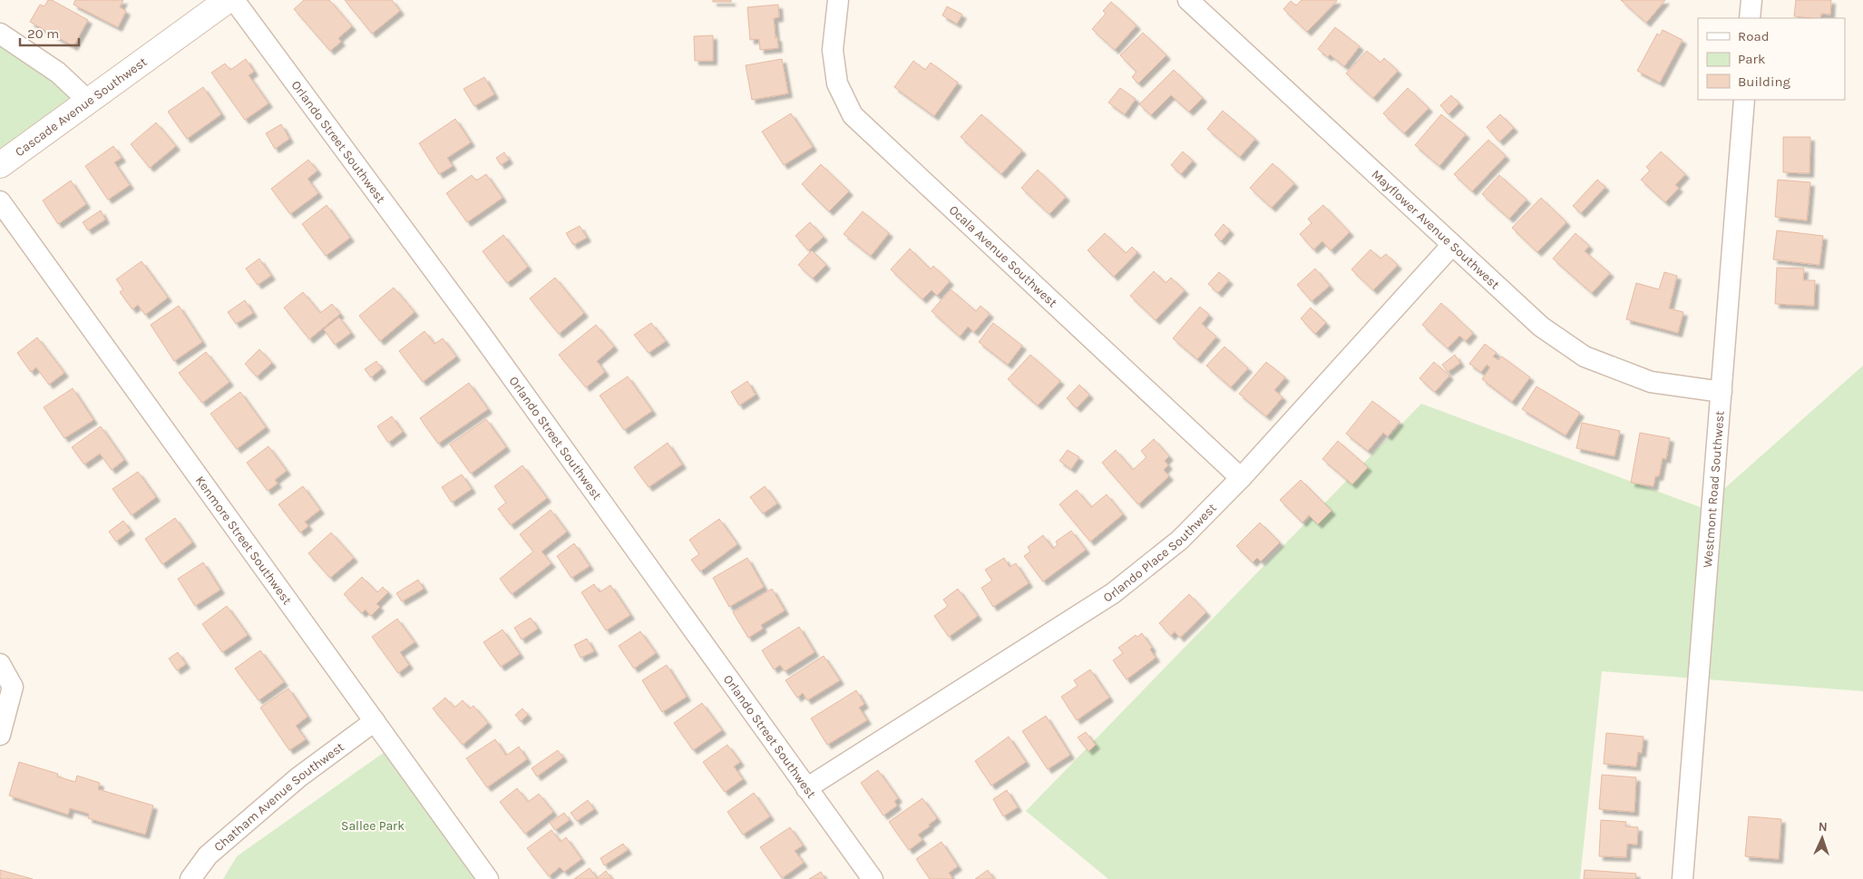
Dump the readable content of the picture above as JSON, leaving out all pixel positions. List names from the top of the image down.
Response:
{
  "streets": {
    "main road": ["Cascade Avenue Southwest"],
    "street": [
      "Orlando Street Southwest",
      "Mayflower Avenue Southwest",
      "Ocala Avenue Southwest",
      "Westmont Road Southwest",
      "Kenmore Street Southwest",
      "Orlando Place Southwest",
      "Chatham Avenue Southwest"
    ]
  },
  "crossings": [
    ["Orlando Street Southwest", "Orlando Place Southwest"],
    ["Mayflower Avenue Southwest", "Westmont Road Southwest"],
    ["Mayflower Avenue Southwest", "Orlando Place Southwest"],
    ["Ocala Avenue Southwest", "Orlando Place Southwest"],
    ["Kenmore Street Southwest", "Chatham Avenue Southwest"]
  ],
  "parks": ["Sallee Park"],
  "legend": ["Road", "Park", "Building"],
  "scale_bar": "20 m",
  "north": "top"
}
